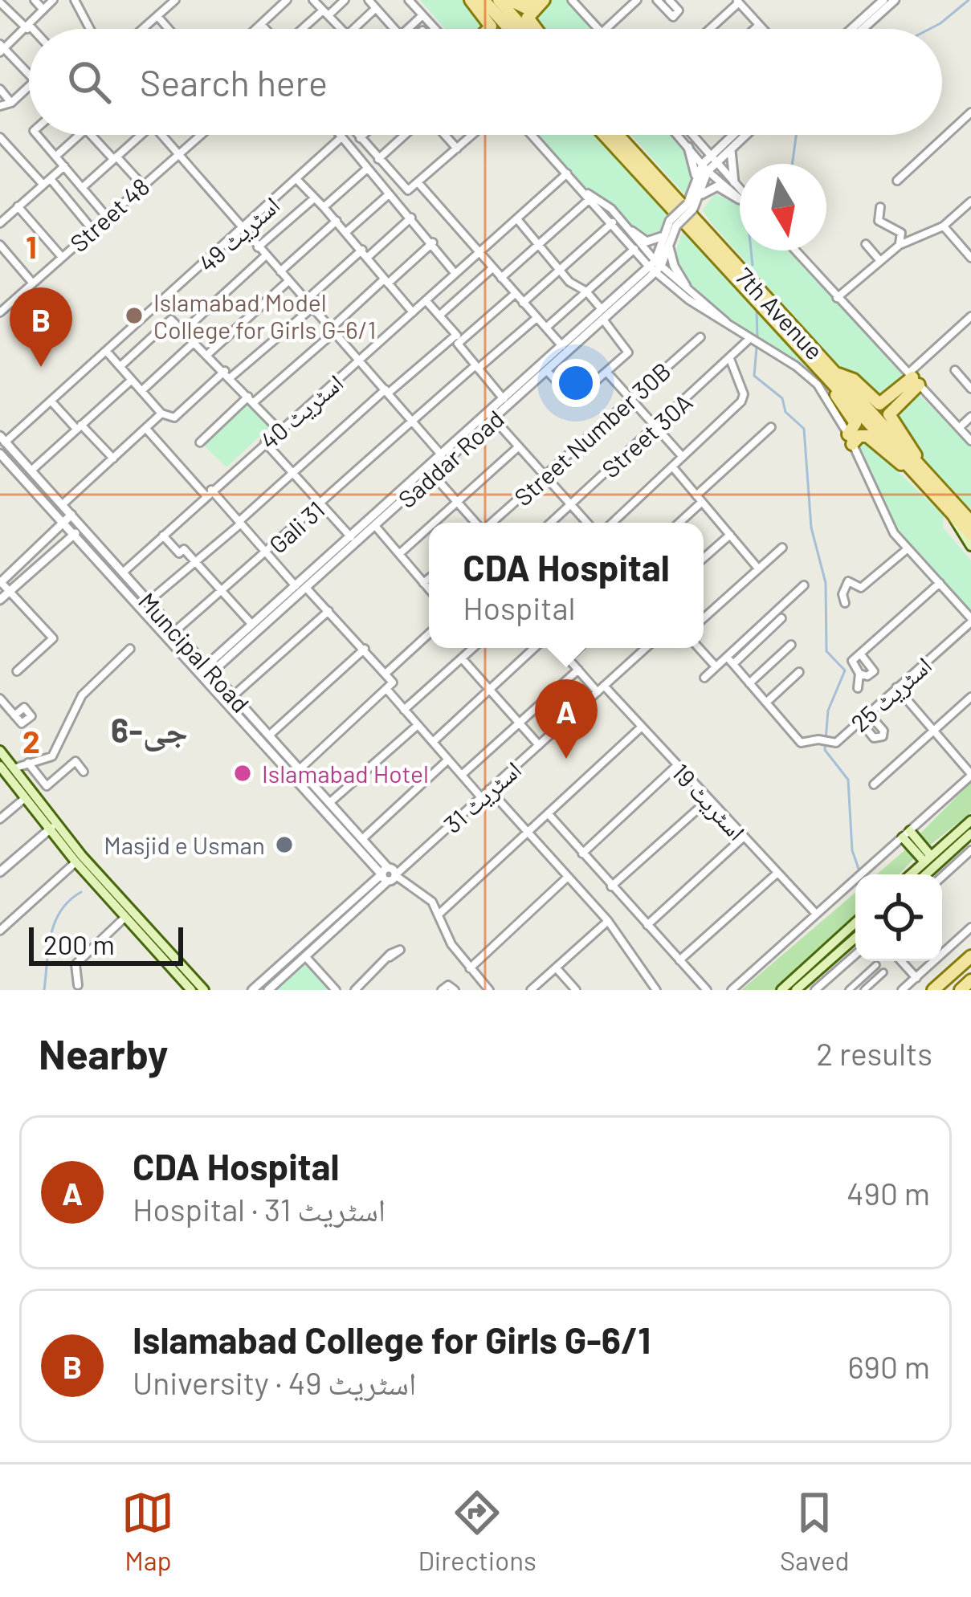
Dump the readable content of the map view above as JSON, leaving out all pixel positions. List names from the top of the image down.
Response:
{
  "streets": {
    "main road": ["7th Avenue"],
    "street": [
      "Street 48",
      "اسٹریٹ 49",
      "اسٹریٹ 40",
      "Street Number 30B",
      "Street 30A",
      "Saddar Road",
      "Gali 31",
      "Muncipal Road",
      "اسٹریٹ 25",
      "اسٹریٹ 31",
      "اسٹریٹ 19"
    ]
  },
  "crossings": [
    ["اسٹریٹ 49", "Muncipal Road"],
    ["اسٹریٹ 40", "Muncipal Road"],
    ["Saddar Road", "Muncipal Road"],
    ["Gali 31", "Muncipal Road"],
    ["Muncipal Road", "اسٹریٹ 31"],
    ["اسٹریٹ 31", "اسٹریٹ 19"]
  ],
  "districts": ["جی-6"],
  "places": ["Islamabad Model College for Girls G-6/1", "Islamabad Hotel", "Masjid e Usman"],
  "scale_bar": "200 m",
  "north": "bottom",
  "page": {
    "search": "Search here",
    "pins": ["B", "A"],
    "popup": ["CDA Hospital", "Hospital"],
    "scale": "200 m",
    "heading": ["Nearby", "2 results"],
    "list": [
      {
        "mark": "A",
        "name": "CDA Hospital",
        "note": "Hospital · اسٹریٹ 31",
        "value": "490 m"
      },
      {
        "mark": "B",
        "name": "Islamabad College for Girls G-6/1",
        "note": "University · اسٹریٹ 49",
        "value": "690 m"
      }
    ],
    "nav": ["Map", "Directions", "Saved"]
  },
  "grid": {
    "rows": ["1", "2"]
  }
}
